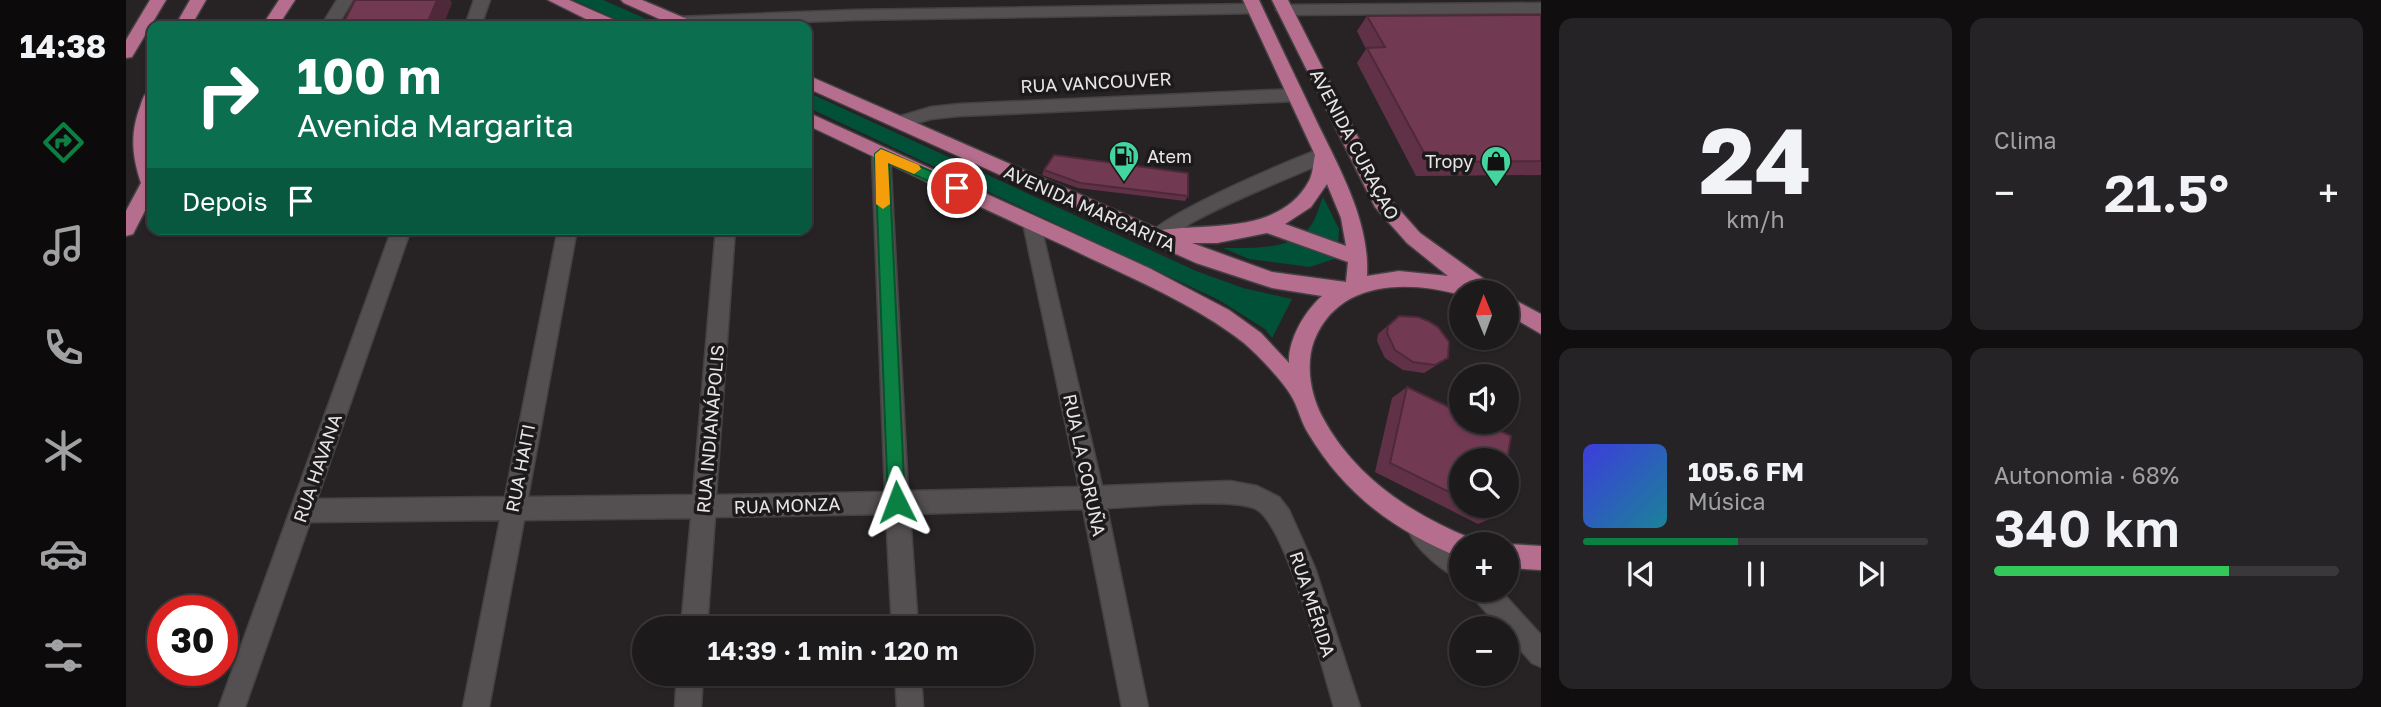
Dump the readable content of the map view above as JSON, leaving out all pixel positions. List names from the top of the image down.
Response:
{
  "streets": {
    "main road": ["AVENIDA CURAÇAO", "AVENIDA MARGARITA"],
    "street": [
      "RUA VANCOUVER",
      "RUA INDIANÁPOLIS",
      "RUA LA CORUÑA",
      "RUA HAVANA",
      "RUA HAITI",
      "RUA MONZA",
      "RUA MÉRIDA"
    ]
  },
  "crossings": [
    ["RUA VANCOUVER", "AVENIDA CURAÇAO"],
    ["RUA VANCOUVER", "AVENIDA MARGARITA"],
    ["AVENIDA CURAÇAO", "AVENIDA MARGARITA"],
    ["AVENIDA MARGARITA", "RUA LA CORUÑA"],
    ["RUA INDIANÁPOLIS", "RUA MONZA"],
    ["RUA LA CORUÑA", "RUA MONZA"],
    ["RUA HAVANA", "RUA MONZA"],
    ["RUA HAITI", "RUA MONZA"],
    ["RUA MONZA", "RUA MÉRIDA"]
  ],
  "places": {
    "fuel station": ["Atem"],
    "shop": ["Tropy"]
  },
  "north": "top",
  "page": {
    "tabs": "14:38",
    "tile": [
      ["24", "km/h"],
      "Clima",
      ["Autonomia · 68%", "340 km"]
    ],
    "turn": ["100 m", "Avenida Margarita"],
    "heat": ["−", "21.5°", "+"],
    "then": "Depois",
    "map_buttons": ["+", "−"],
    "song": ["105.6 FM", "Música"],
    "limit": "30",
    "trip": "14:39 · 1 min · 120 m"
  }
}
